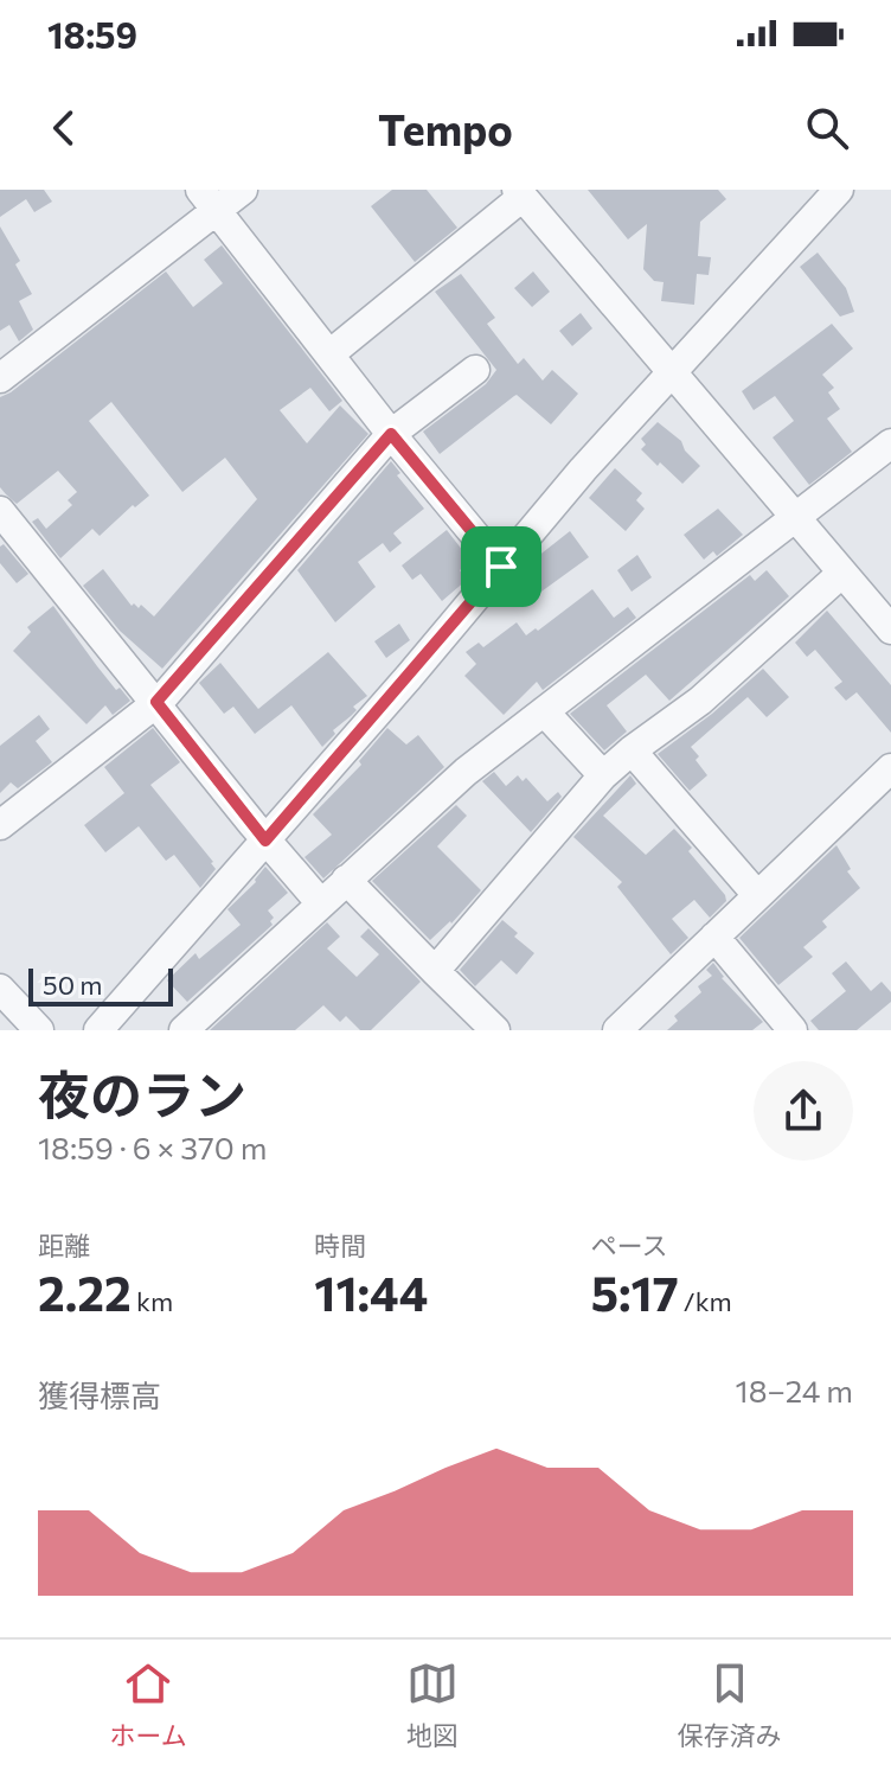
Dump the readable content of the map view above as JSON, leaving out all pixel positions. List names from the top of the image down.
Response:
{
  "scale_bar": "50 m",
  "page": {
    "status": "18:59",
    "header": "Tempo",
    "scale": "50 m",
    "heading": ["夜のラン", "18:59 · 6 × 370 m"],
    "stats": [
      ["距離", "2.22 km"],
      ["時間", "11:44"],
      ["ペース", "5:17 /km"]
    ],
    "chart": ["獲得標高", "18–24 m"],
    "tabs": ["ホーム", "地図", "保存済み"]
  }
}
